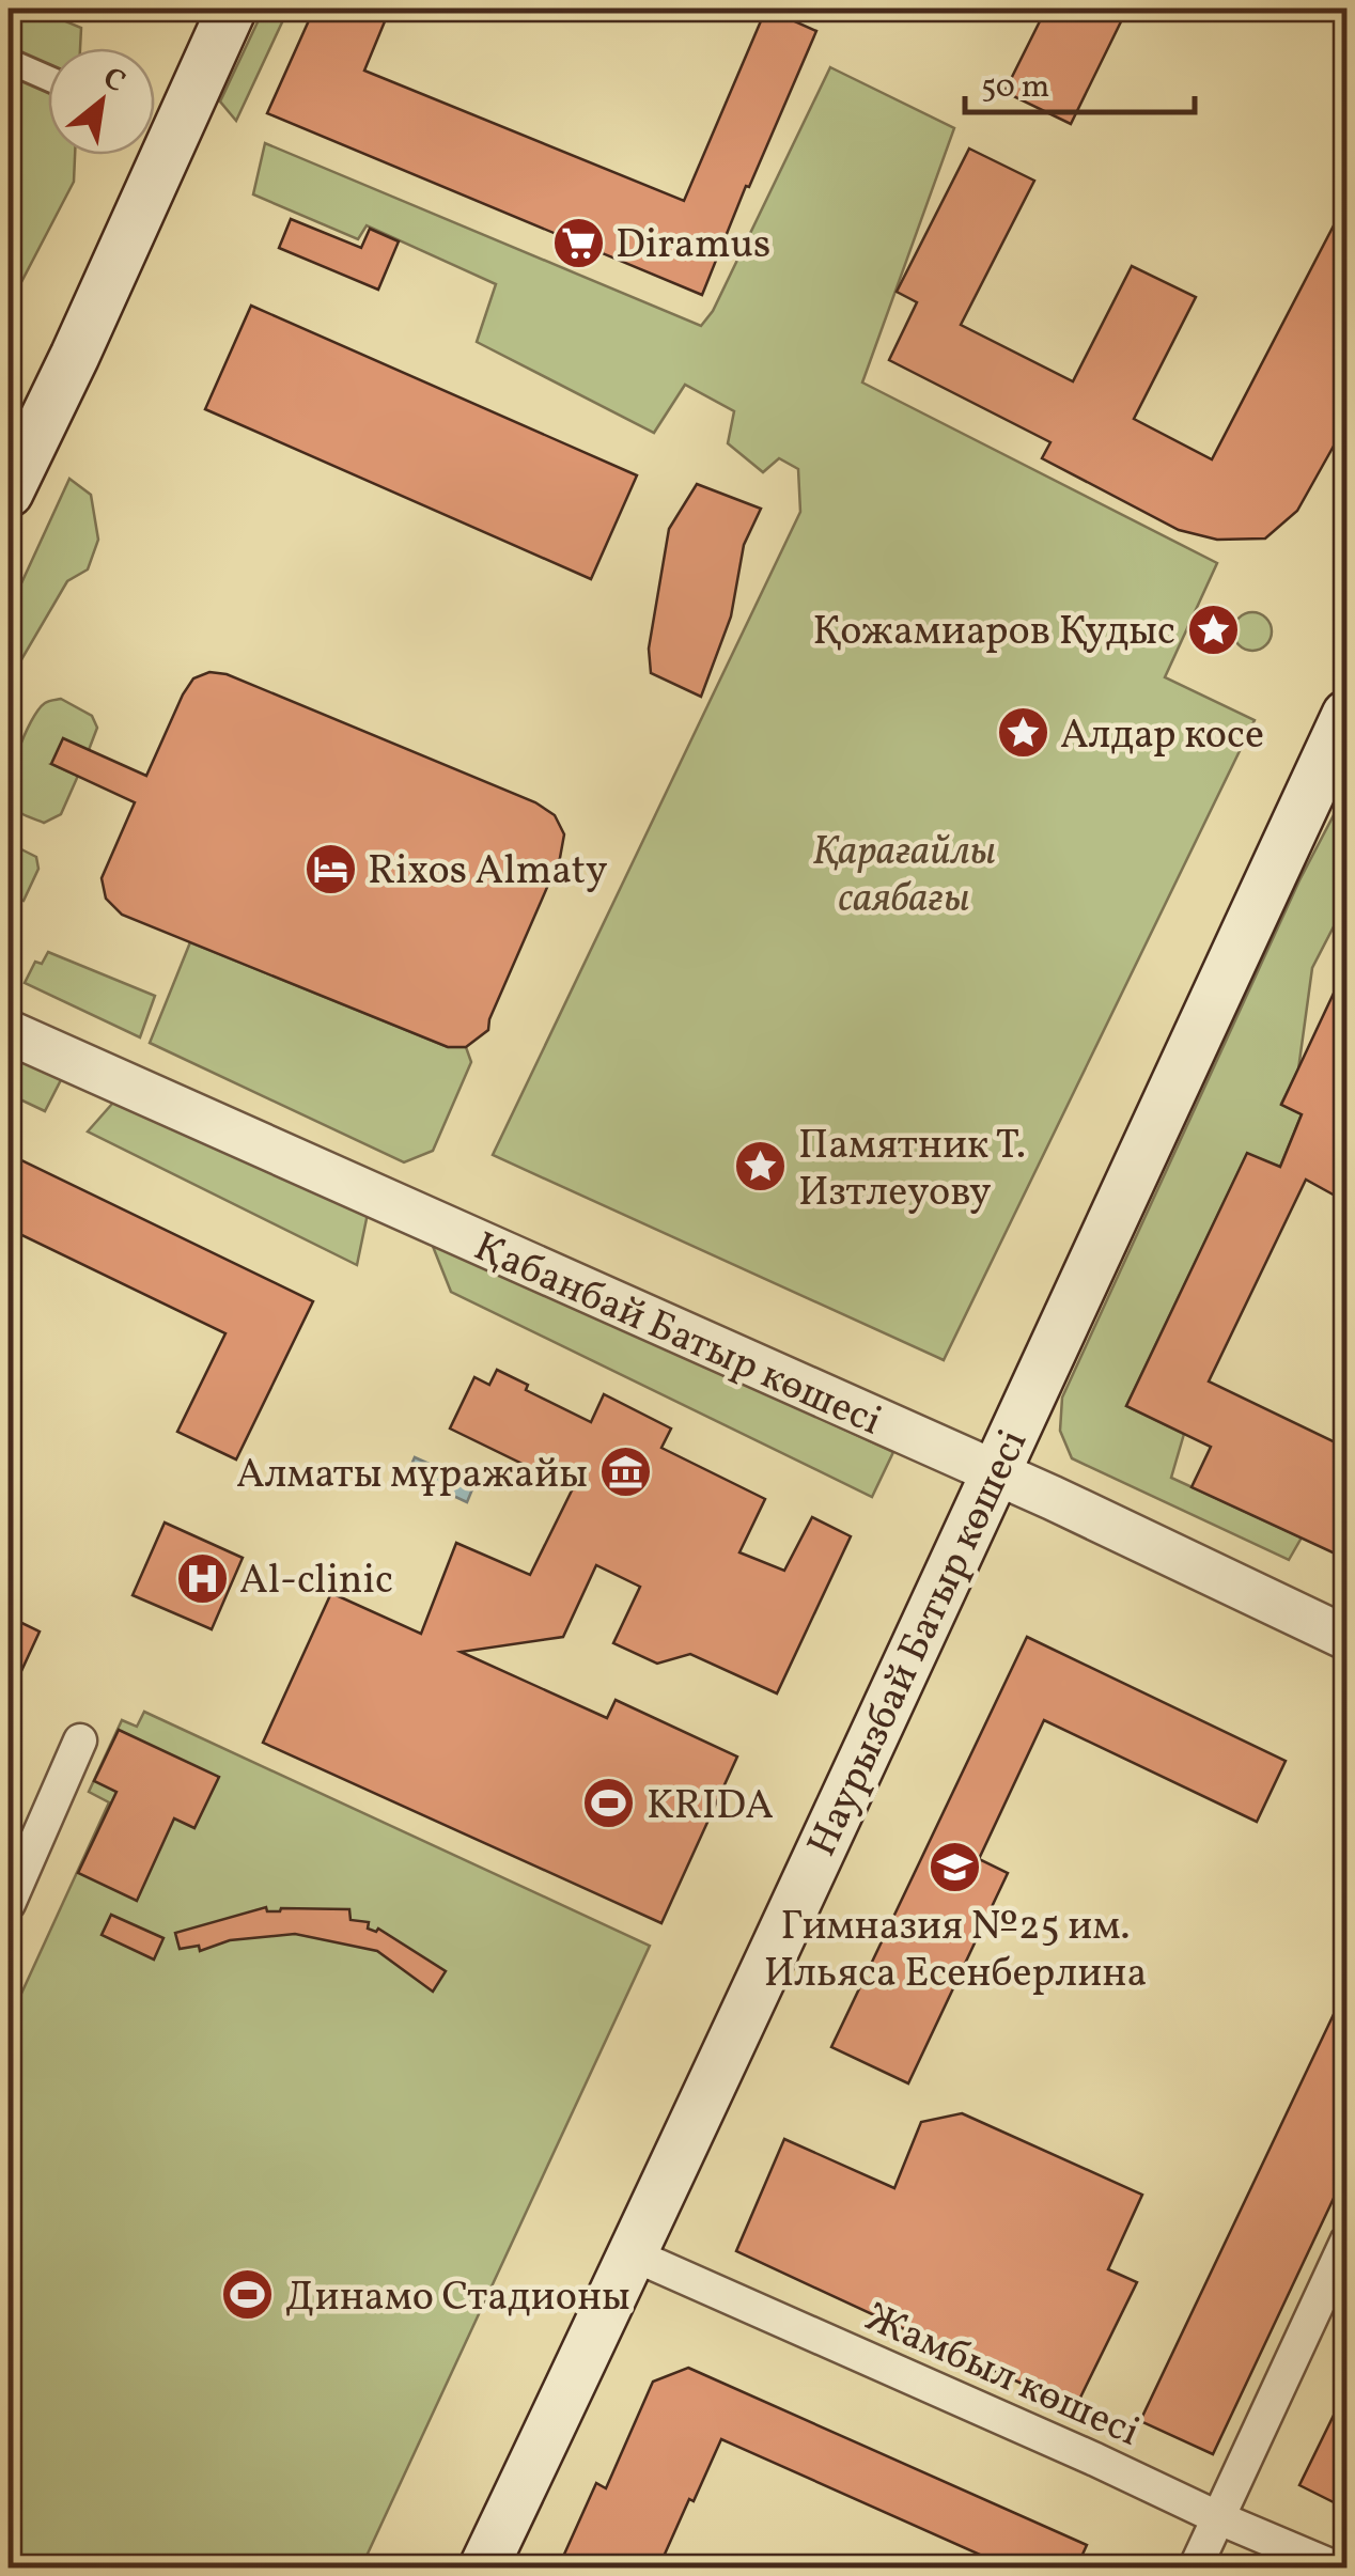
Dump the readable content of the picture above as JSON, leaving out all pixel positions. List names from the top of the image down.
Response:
{
  "streets": {
    "main road": ["Наурызбай Батыр көшесі"],
    "street": ["Қабанбай Батыр көшесі", "Жамбыл көшесі"]
  },
  "crossings": [
    ["Қабанбай Батыр көшесі", "Наурызбай Батыр көшесі"],
    ["Наурызбай Батыр көшесі", "Жамбыл көшесі"]
  ],
  "parks": ["Қарағайлы саябағы"],
  "places": {
    "supermarket": ["Diramus"],
    "place": ["Қожамиаров Қудыс", "Алдар косе", "Памятник Т. Изтлеуову"],
    "hotel": ["Rixos Almaty"],
    "museum": ["Алматы мұражайы"],
    "hospital": ["Al-clinic"],
    "sports": ["KRIDA", "Динамо Стадионы"],
    "school or university": ["Гимназия №25 им. Ильяса Есенберлина"]
  },
  "scale_bar": "50 m",
  "north": "top right"
}
